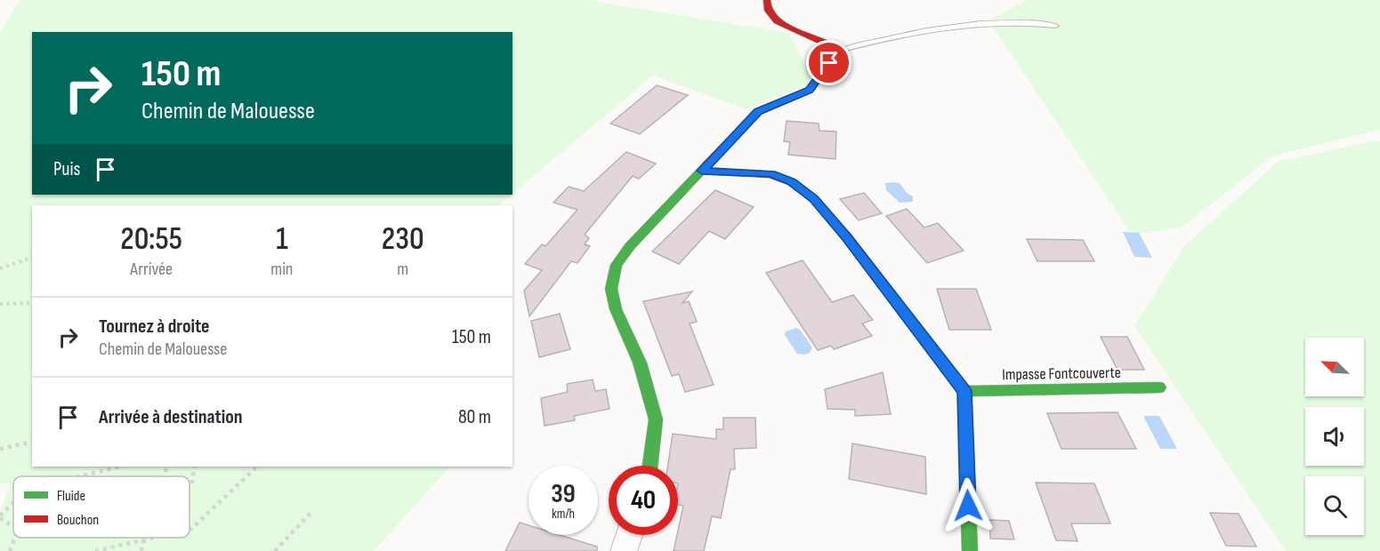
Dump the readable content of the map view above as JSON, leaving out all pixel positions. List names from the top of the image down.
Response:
{
  "streets": {
    "street": ["Impasse Fontcouverte"]
  },
  "legend": ["Fluide", "Bouchon"],
  "north": "top left",
  "page": {
    "turn": ["150 m", "Chemin de Malouesse"],
    "then": "Puis",
    "eta": [
      "20:55",
      "Arrivée",
      "1",
      "min",
      "230",
      "m"
    ],
    "list": [
      {
        "name": "Tournez à droite",
        "note": "Chemin de Malouesse",
        "value": "150 m"
      },
      {
        "name": "Arrivée à destination",
        "value": "80 m"
      }
    ],
    "speed": "39 km/h",
    "limit": "40"
  }
}
